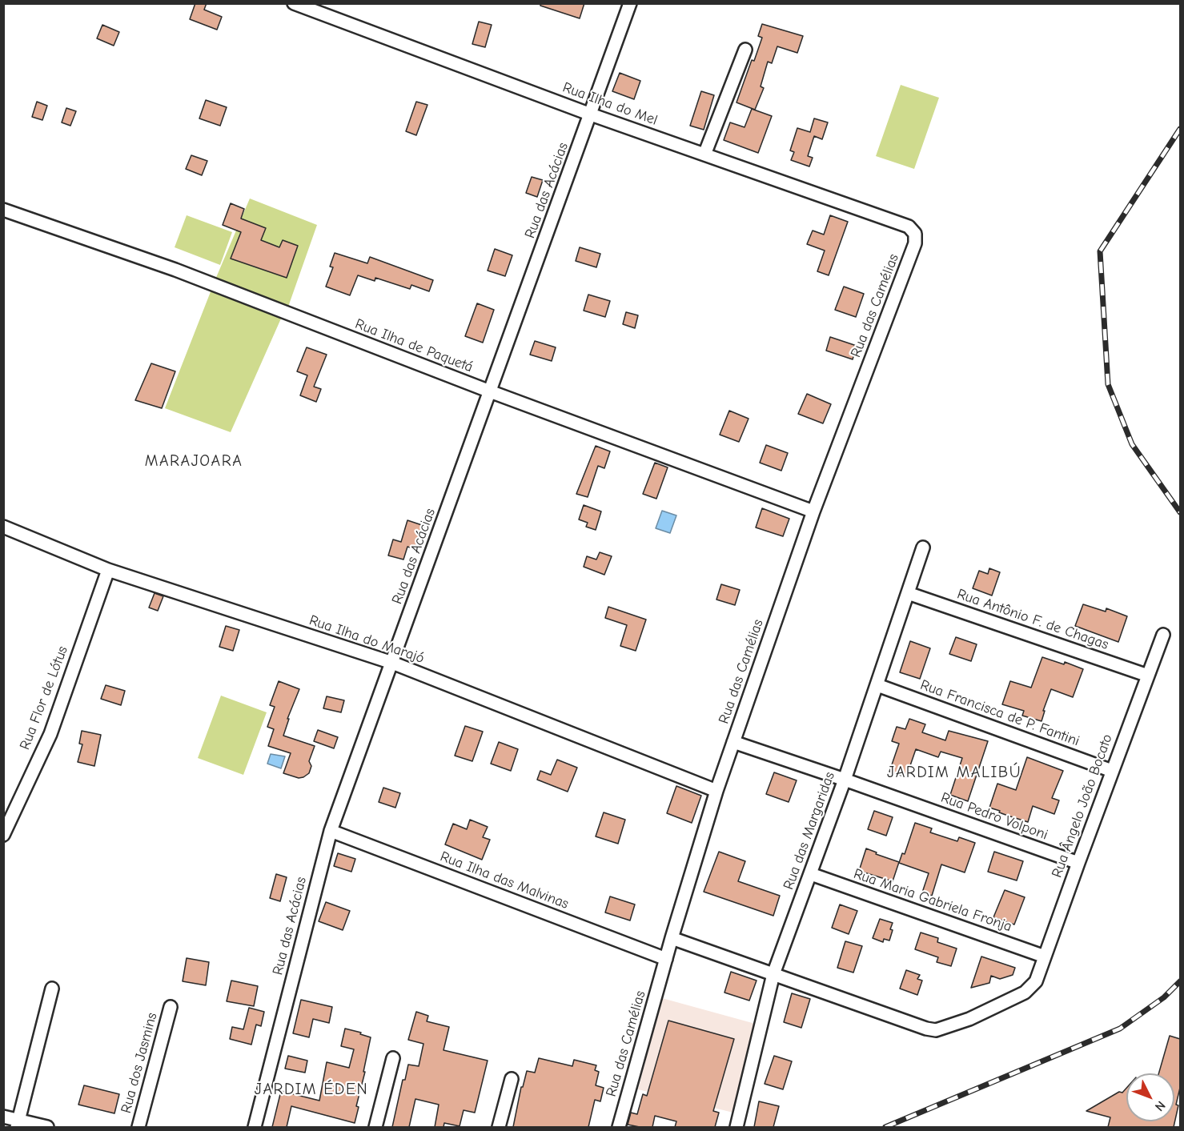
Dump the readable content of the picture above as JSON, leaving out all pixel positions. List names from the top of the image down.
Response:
{
  "streets": {
    "street": [
      "Rua Ilha do Mel",
      "Rua das Acácias",
      "Rua das Camélias",
      "Rua Ilha de Paquetá",
      "Rua Antônio F. de Chagas",
      "Rua Ilha do Marajó",
      "Rua Flor de Lótus",
      "Rua Francisca de P. Fantini",
      "Rua Ângelo João Bocato",
      "Rua Pedro Volponi",
      "Rua das Margaridas",
      "Rua Ilha das Malvinas",
      "Rua Maria Gabriela Fronja",
      "Rua dos Jasmins"
    ]
  },
  "crossings": [
    ["Rua Ilha do Mel", "Rua das Acácias"],
    ["Rua Ilha do Mel", "Rua das Camélias"],
    ["Rua das Acácias", "Rua Ilha de Paquetá"],
    ["Rua das Acácias", "Rua Ilha do Marajó"],
    ["Rua das Acácias", "Rua Ilha das Malvinas"],
    ["Rua das Camélias", "Rua Ilha de Paquetá"],
    ["Rua das Camélias", "Rua Ilha do Marajó"],
    ["Rua das Camélias", "Rua Pedro Volponi"],
    ["Rua das Camélias", "Rua Ilha das Malvinas"],
    ["Rua Antônio F. de Chagas", "Rua Ângelo João Bocato"],
    ["Rua Antônio F. de Chagas", "Rua das Margaridas"],
    ["Rua Ilha do Marajó", "Rua Flor de Lótus"],
    ["Rua Francisca de P. Fantini", "Rua Ângelo João Bocato"],
    ["Rua Francisca de P. Fantini", "Rua das Margaridas"],
    ["Rua Ângelo João Bocato", "Rua Pedro Volponi"],
    ["Rua Ângelo João Bocato", "Rua das Margaridas"],
    ["Rua Ângelo João Bocato", "Rua Maria Gabriela Fronja"],
    ["Rua Pedro Volponi", "Rua das Margaridas"],
    ["Rua das Margaridas", "Rua Maria Gabriela Fronja"]
  ],
  "districts": ["MARAJOARA", "JARDIM MALIBÚ", "JARDIM ÉDEN"],
  "north": "bottom right"
}
